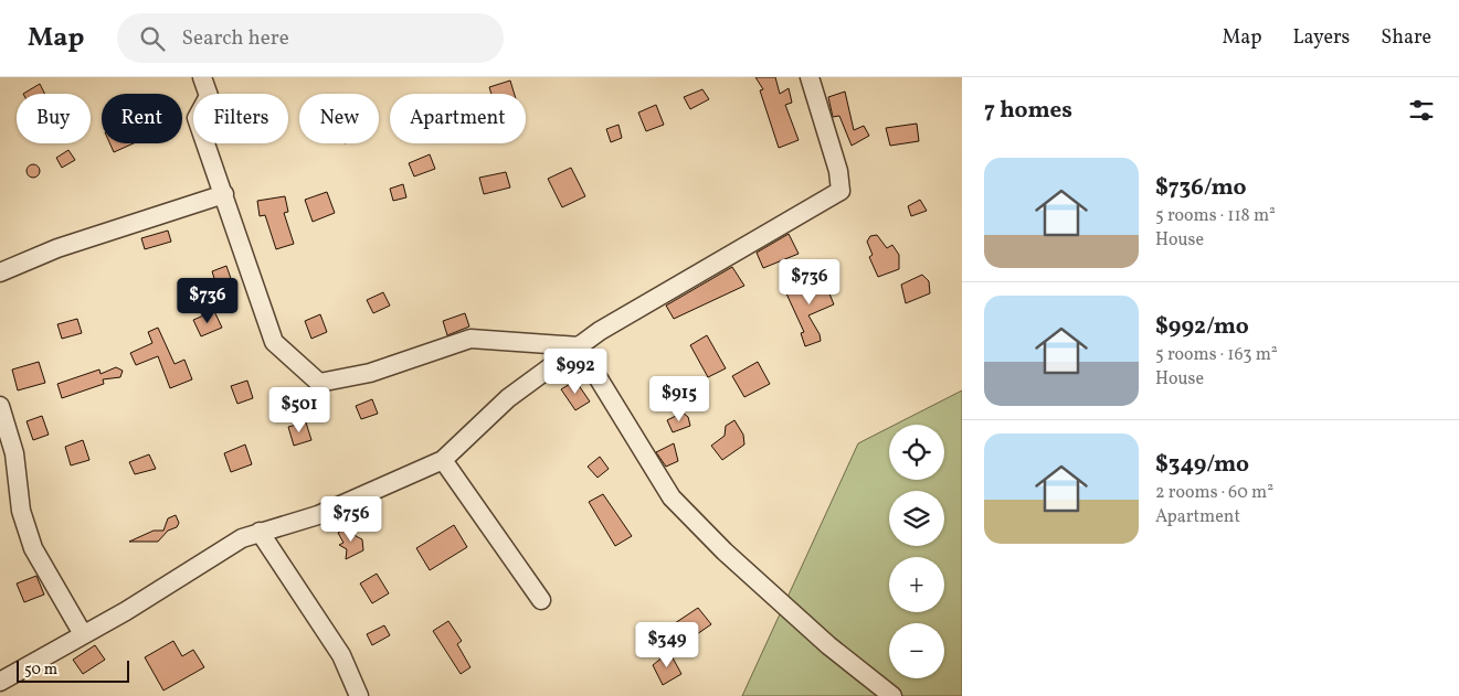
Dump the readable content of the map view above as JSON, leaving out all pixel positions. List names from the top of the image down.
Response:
{
  "scale_bar": "50 m",
  "page": {
    "header": "Map",
    "search": "Search here",
    "nav": ["Map", "Layers", "Share"],
    "heading": "7 homes",
    "chip": [
      "Buy",
      "Rent",
      "Filters",
      "New",
      "Apartment"
    ],
    "list": [
      {
        "name": "$736/mo",
        "note": "5 rooms · 118 m² · House"
      },
      {
        "name": "$992/mo",
        "note": "5 rooms · 163 m² · House"
      },
      {
        "name": "$349/mo",
        "note": "2 rooms · 60 m² · Apartment"
      }
    ],
    "price": [
      "$736",
      "$736",
      "$992",
      "$915",
      "$501",
      "$756",
      "$349"
    ],
    "map_buttons": ["+", "−"],
    "scale": "50 m"
  }
}
